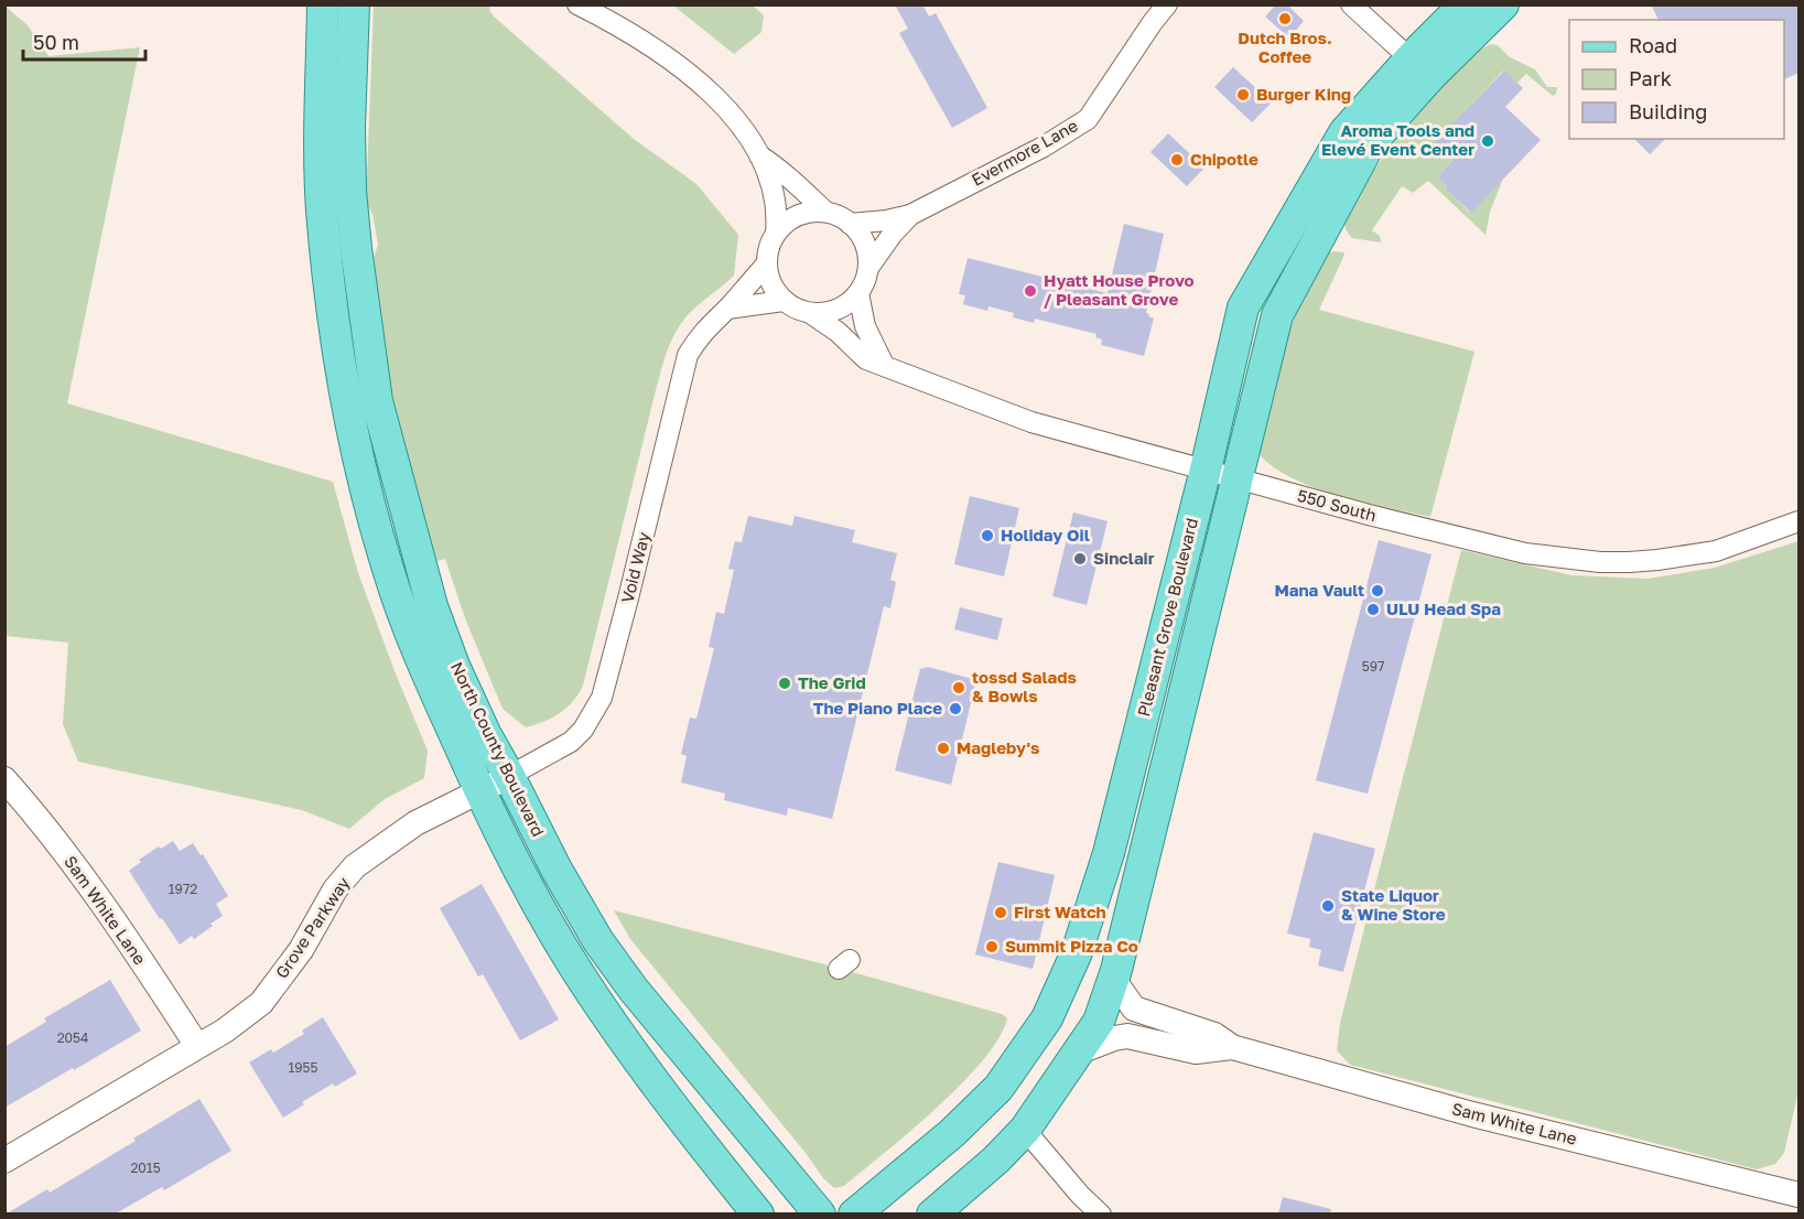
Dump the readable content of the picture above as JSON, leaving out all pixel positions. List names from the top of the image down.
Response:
{
  "streets": {
    "main road": ["Pleasant Grove Boulevard", "North County Boulevard"],
    "street": [
      "Evermore Lane",
      "550 South",
      "Void Way",
      "Sam White Lane",
      "Grove Parkway"
    ]
  },
  "crossings": [
    ["550 South", "Void Way"],
    ["550 South", "Pleasant Grove Boulevard"],
    ["Void Way", "North County Boulevard"],
    ["Void Way", "Grove Parkway"],
    ["Pleasant Grove Boulevard", "Sam White Lane"],
    ["North County Boulevard", "Grove Parkway"],
    ["Sam White Lane", "Grove Parkway"]
  ],
  "places": [
    "Dutch Bros. Coffee",
    "Burger King",
    "Aroma Tools and Elevé Event Center",
    "Chipotle",
    "Hyatt House Provo / Pleasant Grove",
    "Holiday Oil",
    "Sinclair",
    "Mana Vault",
    "ULU Head Spa",
    "The Grid",
    "tossd Salads & Bowls",
    "The Piano Place",
    "Magleby's",
    "State Liquor & Wine Store",
    "First Watch",
    "Summit Pizza Co"
  ],
  "house_numbers": [
    "597",
    "1972",
    "2054",
    "1955",
    "2015"
  ],
  "legend": ["Road", "Park", "Building"],
  "scale_bar": "50 m"
}
